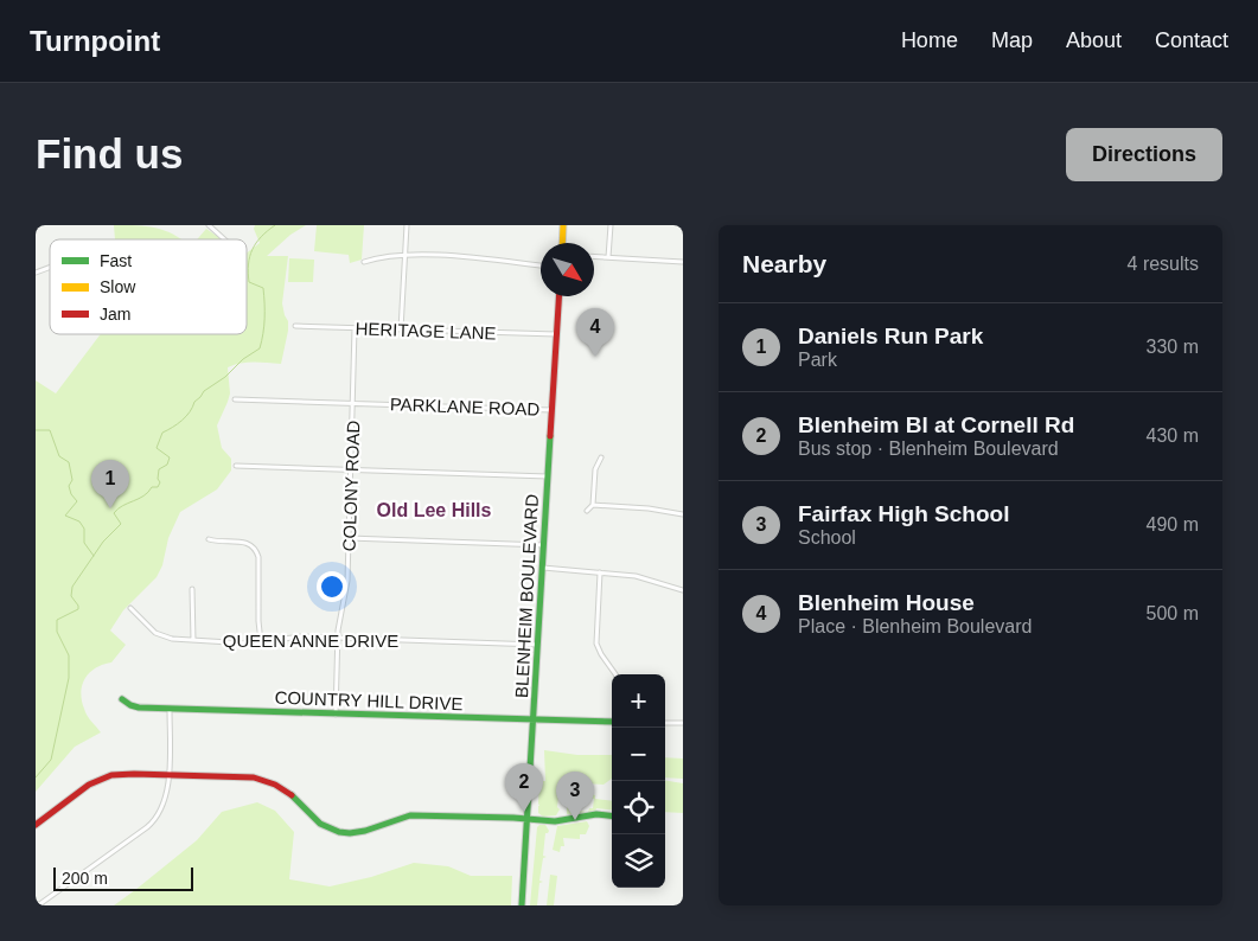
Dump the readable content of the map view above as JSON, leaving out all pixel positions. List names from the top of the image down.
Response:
{
  "streets": {
    "street": [
      "HERITAGE LANE",
      "PARKLANE ROAD",
      "COLONY ROAD",
      "BLENHEIM BOULEVARD",
      "QUEEN ANNE DRIVE",
      "COUNTRY HILL DRIVE"
    ]
  },
  "crossings": [
    ["HERITAGE LANE", "COLONY ROAD"],
    ["HERITAGE LANE", "BLENHEIM BOULEVARD"],
    ["PARKLANE ROAD", "COLONY ROAD"],
    ["PARKLANE ROAD", "BLENHEIM BOULEVARD"],
    ["COLONY ROAD", "QUEEN ANNE DRIVE"],
    ["COLONY ROAD", "COUNTRY HILL DRIVE"],
    ["BLENHEIM BOULEVARD", "QUEEN ANNE DRIVE"],
    ["BLENHEIM BOULEVARD", "COUNTRY HILL DRIVE"]
  ],
  "districts": ["Old Lee Hills"],
  "legend": ["Fast", "Slow", "Jam"],
  "scale_bar": "200 m",
  "north": "bottom right",
  "page": {
    "header": "Turnpoint",
    "nav": [
      "Home",
      "Map",
      "About",
      "Contact"
    ],
    "buttons": "Directions",
    "title": "Find us",
    "heading": ["Nearby", "4 results"],
    "list": [
      {
        "mark": "1",
        "name": "Daniels Run Park",
        "note": "Park",
        "value": "330 m"
      },
      {
        "mark": "2",
        "name": "Blenheim Bl at Cornell Rd",
        "note": "Bus stop · Blenheim Boulevard",
        "value": "430 m"
      },
      {
        "mark": "3",
        "name": "Fairfax High School",
        "note": "School",
        "value": "490 m"
      },
      {
        "mark": "4",
        "name": "Blenheim House",
        "note": "Place · Blenheim Boulevard",
        "value": "500 m"
      }
    ],
    "pins": [
      "4",
      "1",
      "2",
      "3"
    ],
    "map_buttons": ["+", "−"],
    "scale": "200 m"
  }
}
